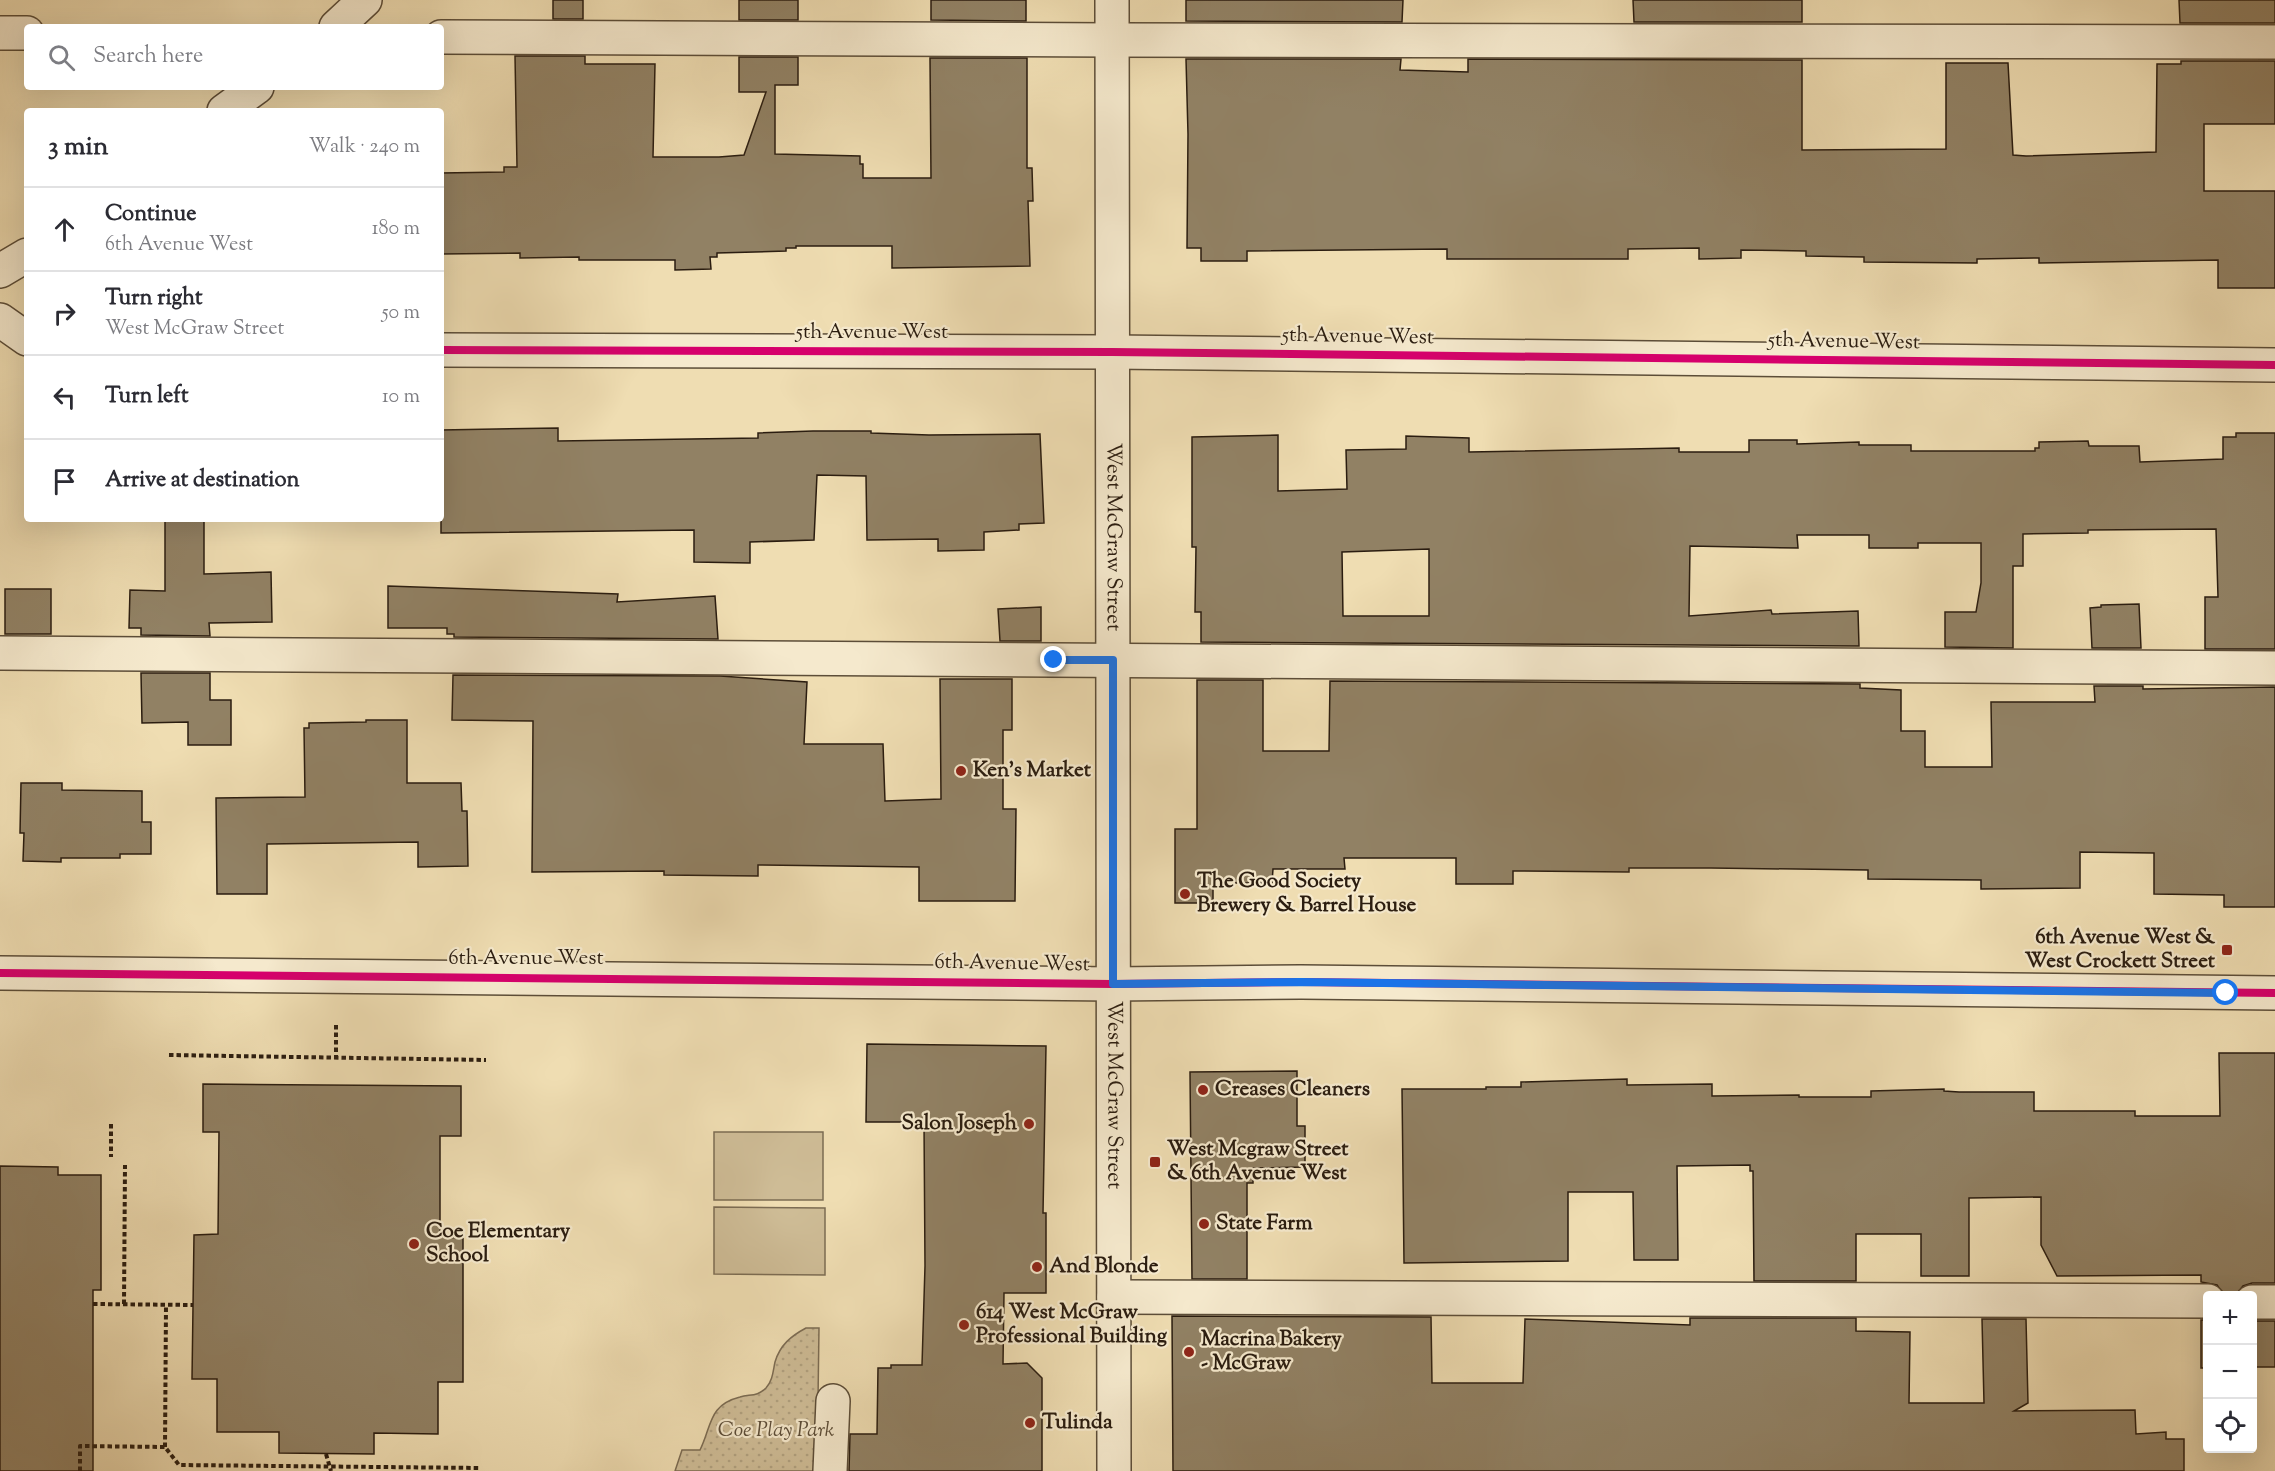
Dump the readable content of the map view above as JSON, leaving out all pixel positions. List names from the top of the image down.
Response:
{
  "streets": {
    "street": ["5th Avenue West", "West McGraw Street", "6th Avenue West"]
  },
  "crossings": [
    ["5th Avenue West", "West McGraw Street"],
    ["West McGraw Street", "6th Avenue West"]
  ],
  "parks": ["Coe Play Park"],
  "places": {
    "other": [
      "Ken's Market",
      "The Good Society Brewery & Barrel House",
      "Creases Cleaners",
      "Salon Joseph",
      "State Farm",
      "Coe Elementary School",
      "And Blonde",
      "614 West McGraw Professional Building",
      "Macrina Bakery - McGraw",
      "Tulinda"
    ],
    "transit": ["6th Avenue West & West Crockett Street", "West Mcgraw Street & 6th Avenue West"]
  },
  "page": {
    "search": "Search here",
    "heading": ["3 min", "Walk · 240 m"],
    "list": [
      ["Continue", "6th Avenue West", "180 m"],
      ["Turn right", "West McGraw Street", "50 m"],
      ["Turn left", "10 m"],
      "Arrive at destination"
    ],
    "map_buttons": ["+", "−"]
  }
}
